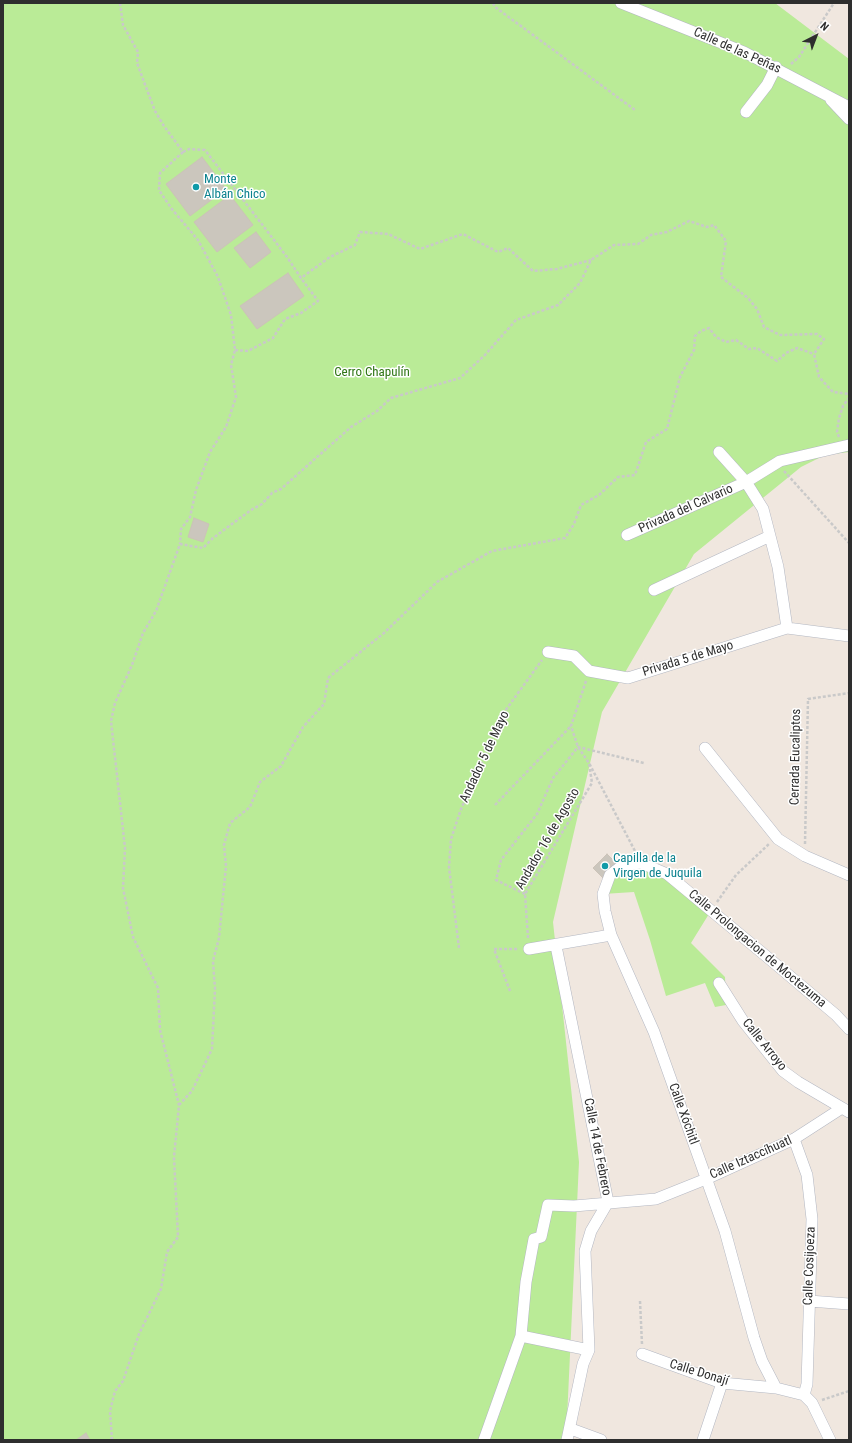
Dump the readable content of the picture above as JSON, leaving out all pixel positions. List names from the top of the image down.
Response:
{
  "streets": {
    "street": [
      "Calle de las Peñas",
      "Privada del Calvario",
      "Privada 5 de Mayo",
      "Calle Prolongacion de Moctezuma",
      "Calle Arroyo",
      "Calle Xóchitl",
      "Calle 14 de Febrero",
      "Calle Iztaccíhuatl",
      "Calle Cosijoeza",
      "Calle Donají"
    ],
    "path": ["Andador 5 de Mayo", "Cerrada Eucaliptos", "Andador 16 de Agosto"]
  },
  "crossings": [
    ["Calle Prolongacion de Moctezuma", "Calle Xóchitl"],
    ["Calle Arroyo", "Calle Iztaccíhuatl"],
    ["Calle Xóchitl", "Calle Iztaccíhuatl"],
    ["Calle Xóchitl", "Calle Donají"],
    ["Calle 14 de Febrero", "Calle Iztaccíhuatl"],
    ["Calle Iztaccíhuatl", "Calle Cosijoeza"],
    ["Calle Cosijoeza", "Calle Donají"]
  ],
  "parks": ["Cerro Chapulín"],
  "places": ["Monte Albán Chico", "Capilla de la Virgen de Juquila"],
  "north": "top right"
}
